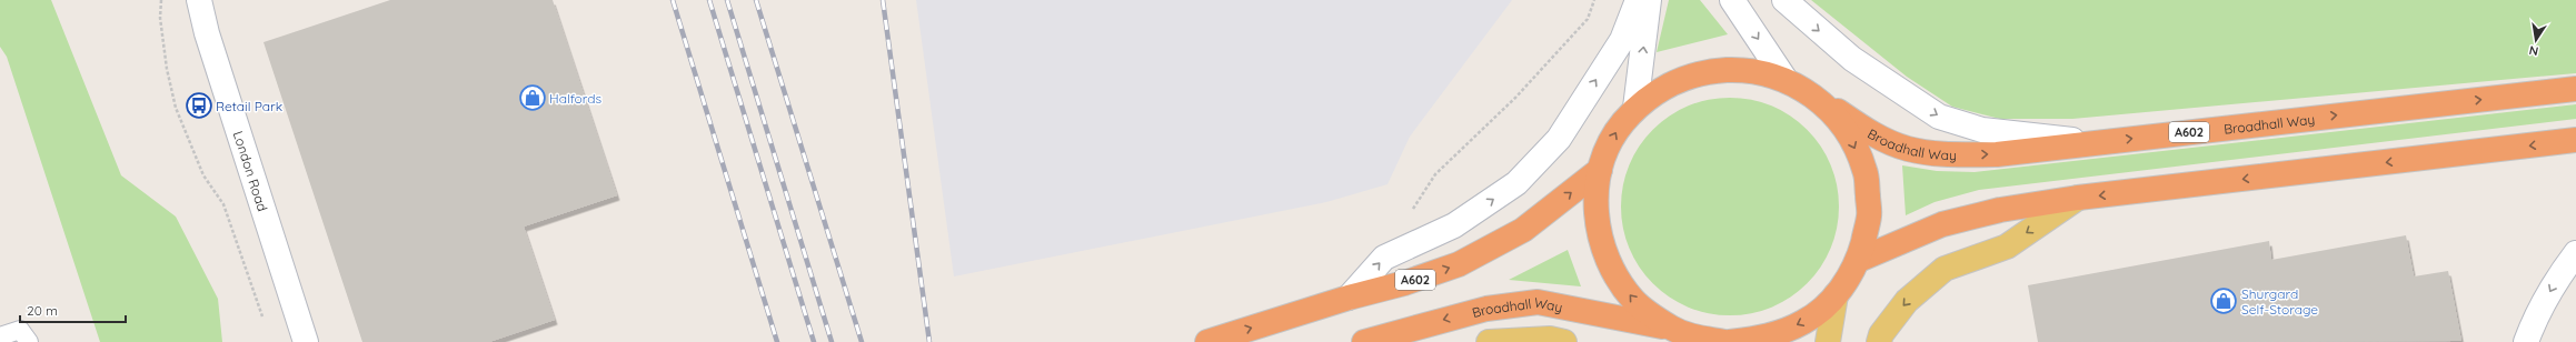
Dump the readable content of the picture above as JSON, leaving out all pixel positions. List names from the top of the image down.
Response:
{
  "streets": {
    "highway": ["Broadhall Way", "A602"],
    "street": ["London Road"]
  },
  "places": {
    "shop": ["Halfords", "Shurgard Self-Storage"],
    "bus stop": ["Retail Park"]
  },
  "scale_bar": "20 m",
  "north": "bottom"
}
